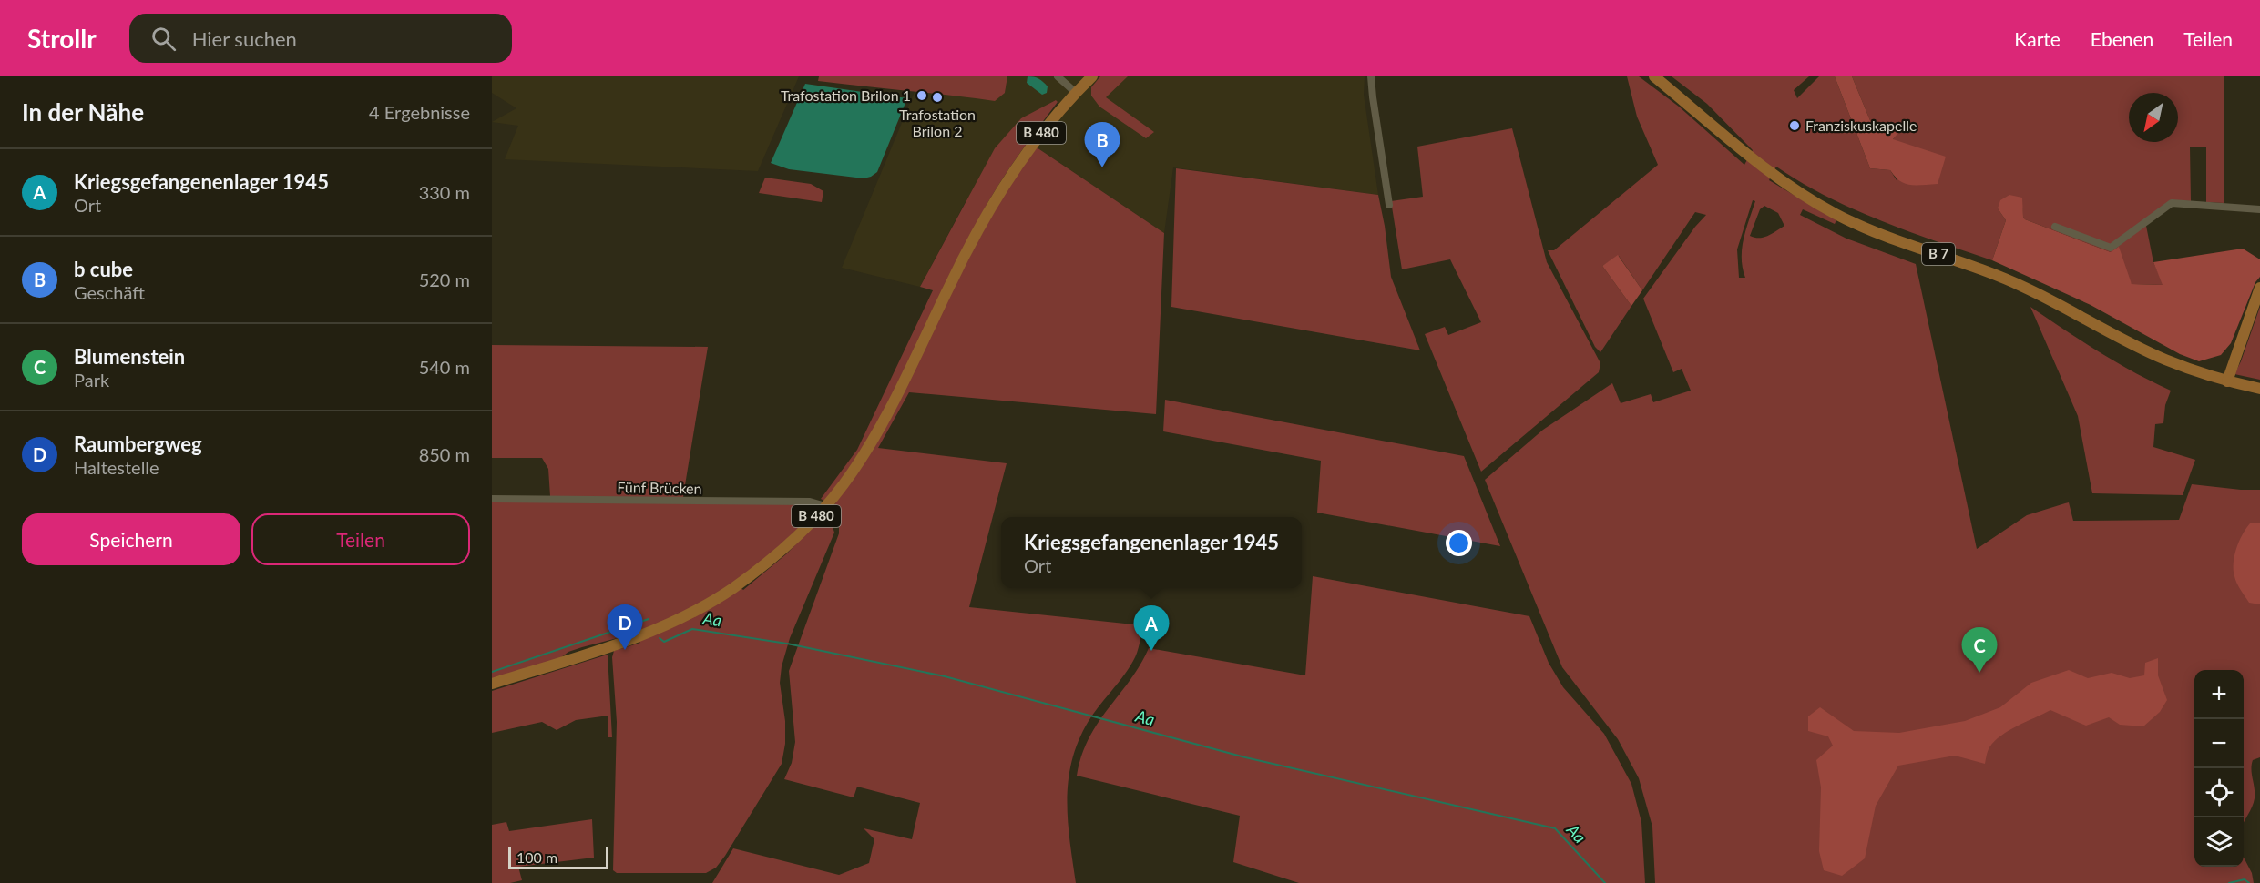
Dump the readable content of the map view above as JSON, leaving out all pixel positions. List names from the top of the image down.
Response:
{
  "streets": {
    "main road": ["B 480", "B 7"],
    "street": ["Fünf Brücken"]
  },
  "crossings": [
    ["B 480", "Fünf Brücken"]
  ],
  "water": ["Aa"],
  "places": ["Trafostation Brilon 1", "Trafostation Brilon 2", "Franziskuskapelle"],
  "scale_bar": "100 m",
  "north": "bottom left",
  "page": {
    "header": "Strollr",
    "search": "Hier suchen",
    "nav": ["Karte", "Ebenen", "Teilen"],
    "heading": ["In der Nähe", "4 Ergebnisse"],
    "pins": [
      "B",
      "D",
      "A",
      "C"
    ],
    "list": [
      {
        "mark": "A",
        "name": "Kriegsgefangenenlager 1945",
        "note": "Ort",
        "value": "330 m"
      },
      {
        "mark": "B",
        "name": "b cube",
        "note": "Geschäft",
        "value": "520 m"
      },
      {
        "mark": "C",
        "name": "Blumenstein",
        "note": "Park",
        "value": "540 m"
      },
      {
        "mark": "D",
        "name": "Raumbergweg",
        "note": "Haltestelle",
        "value": "850 m"
      }
    ],
    "buttons": ["Speichern", "Teilen"],
    "popup": ["Kriegsgefangenenlager 1945", "Ort"],
    "map_buttons": ["+", "−"],
    "scale": "100 m"
  }
}
